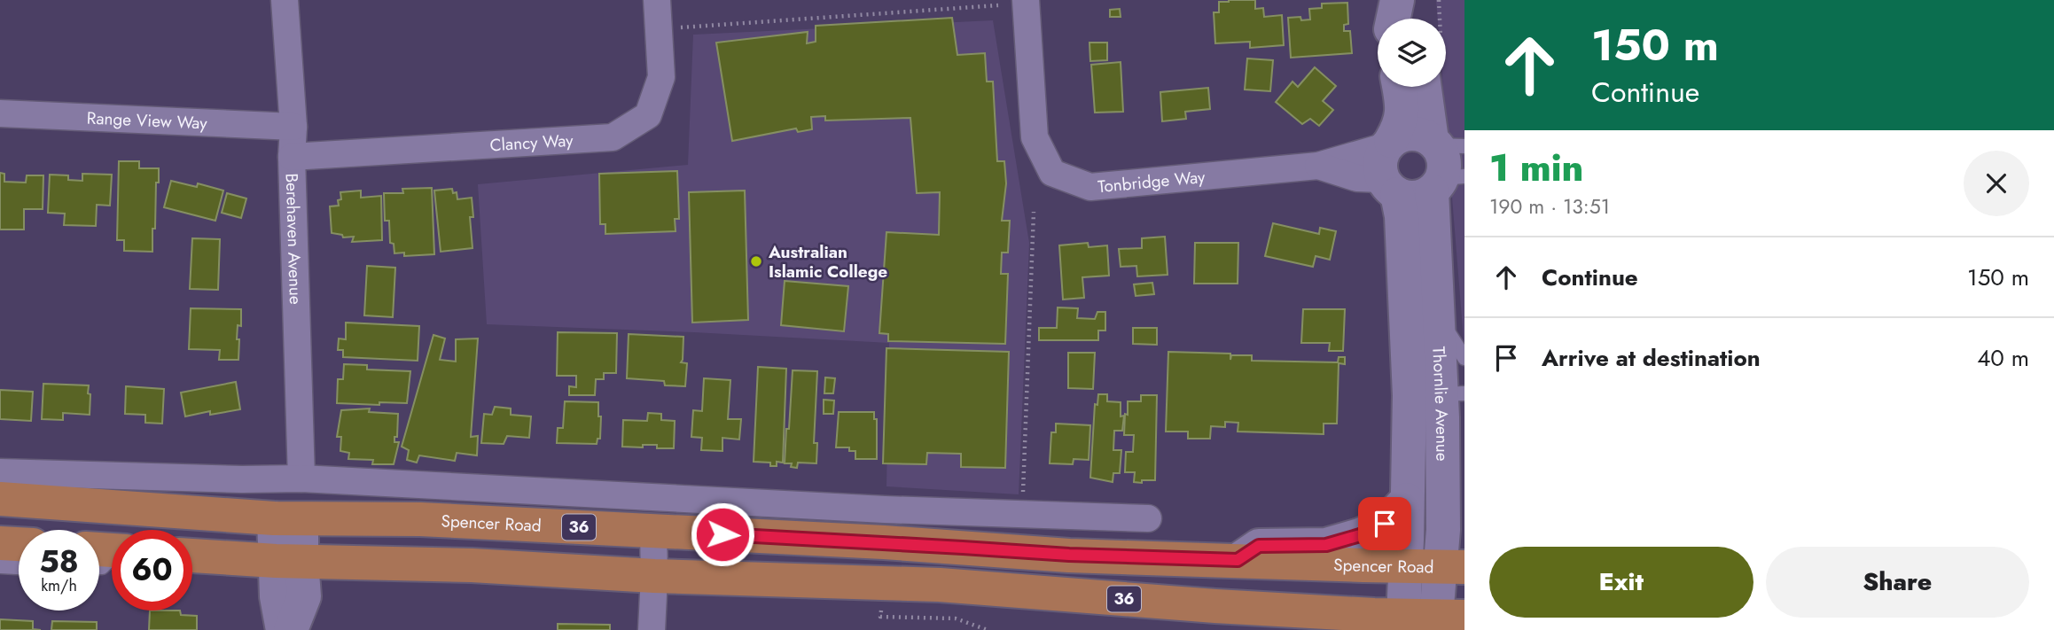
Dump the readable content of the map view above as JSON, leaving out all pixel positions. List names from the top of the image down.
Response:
{
  "streets": {
    "main road": ["Thornlie Avenue", "Spencer Road", "36"],
    "street": [
      "Range View Way",
      "Clancy Way",
      "Tonbridge Way",
      "Berehaven Avenue"
    ]
  },
  "crossings": [
    ["Range View Way", "Berehaven Avenue"],
    ["Clancy Way", "Berehaven Avenue"],
    ["Tonbridge Way", "Thornlie Avenue"],
    ["Berehaven Avenue", "Spencer Road"],
    ["Thornlie Avenue", "Spencer Road"],
    ["Thornlie Avenue", "36"]
  ],
  "places": ["Australian Islamic College"],
  "page": {
    "turn": ["150 m", "Continue"],
    "heading": ["1 min", "190 m · 13:51"],
    "list": [
      {
        "name": "Continue",
        "value": "150 m"
      },
      {
        "name": "Arrive at destination",
        "value": "40 m"
      }
    ],
    "speed": "58 km/h",
    "limit": "60",
    "buttons": ["Exit", "Share"]
  }
}
